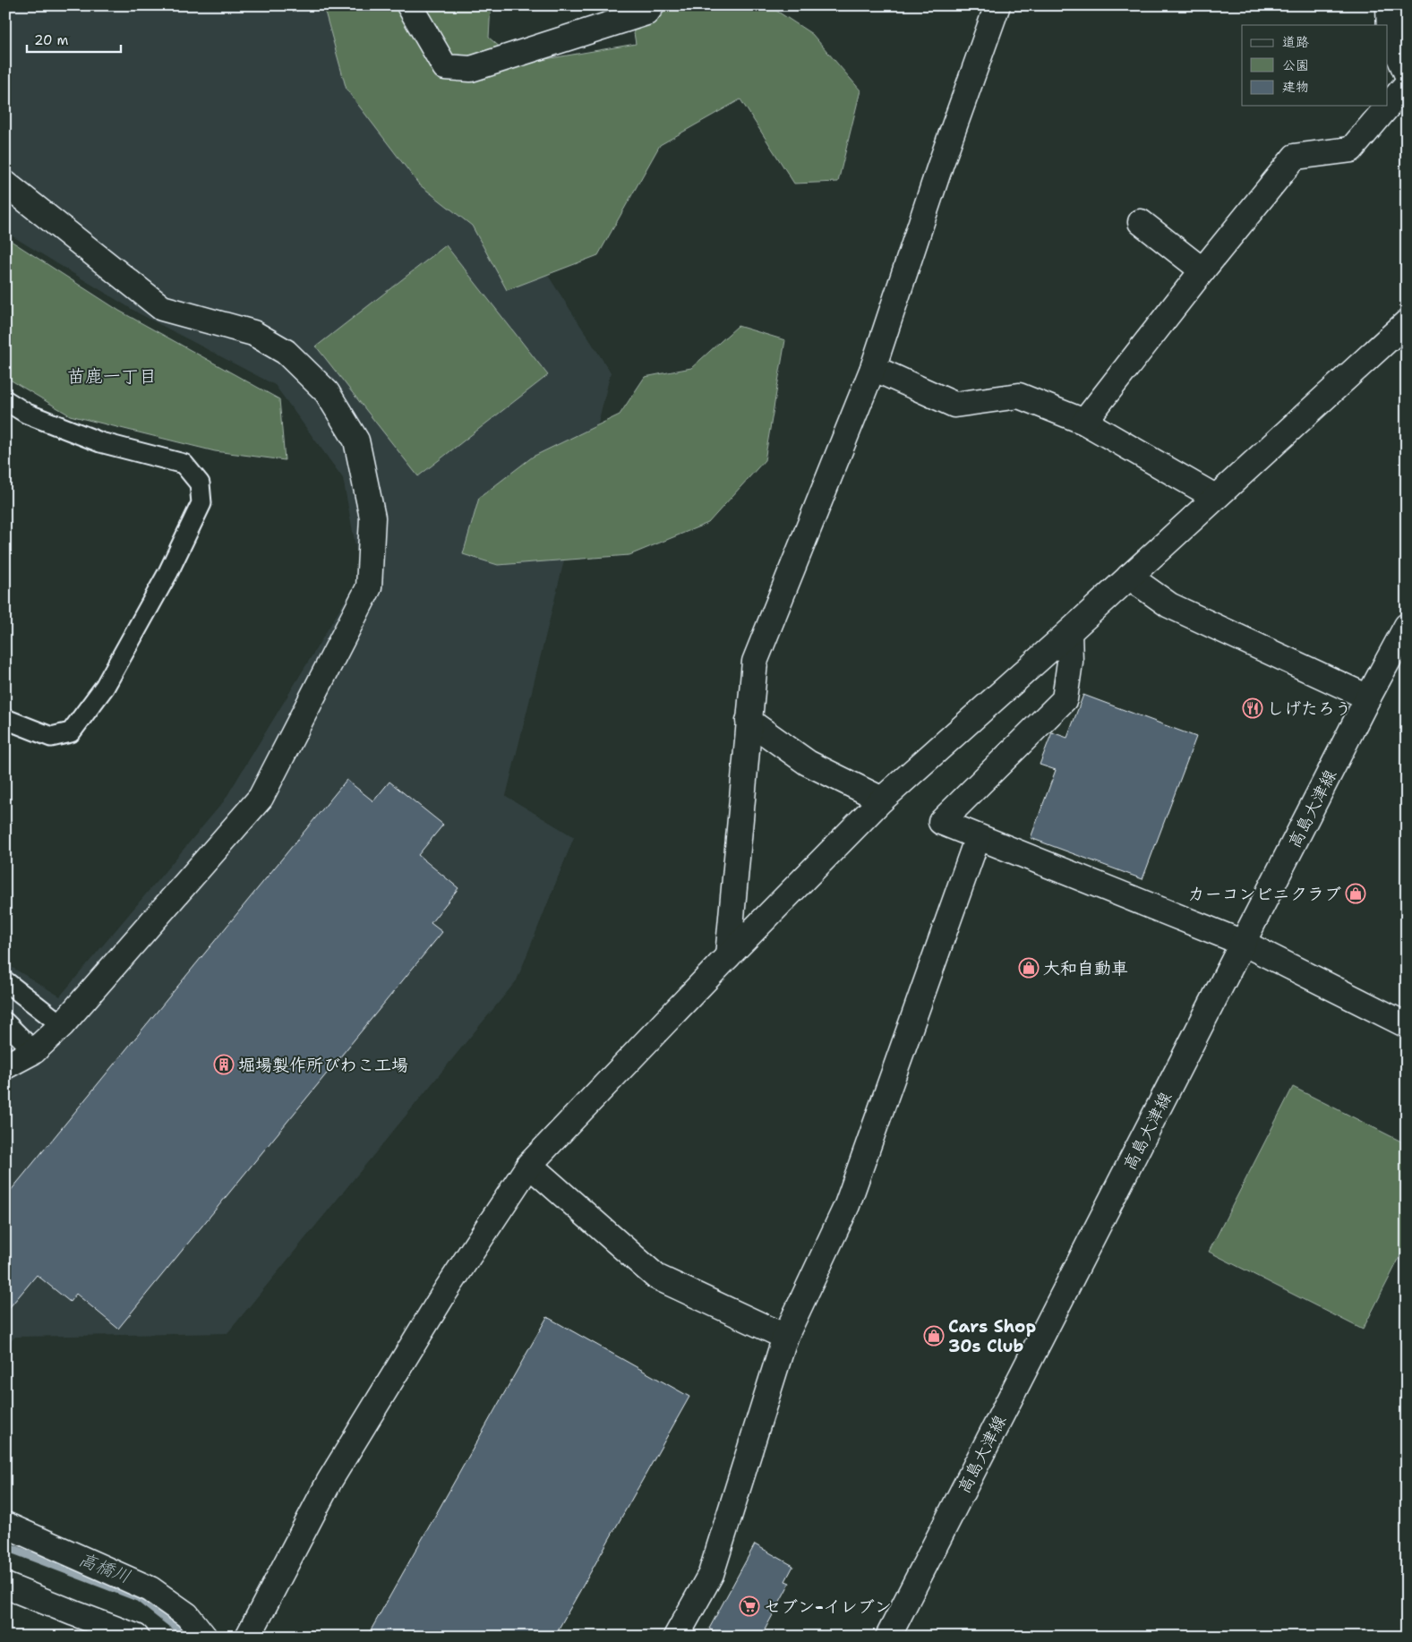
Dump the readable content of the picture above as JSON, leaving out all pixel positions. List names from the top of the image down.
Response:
{
  "streets": {
    "street": ["高島大津線"]
  },
  "districts": ["苗鹿一丁目"],
  "water": ["高橋川"],
  "places": {
    "restaurant": ["しげたろう"],
    "shop": ["カーコンビニクラブ", "大和自動車", "Cars Shop 30s Club"],
    "building": ["堀場製作所びわこ工場"],
    "supermarket": ["セブン-イレブン"]
  },
  "legend": ["道路", "公園", "建物"],
  "scale_bar": "20 m"
}
